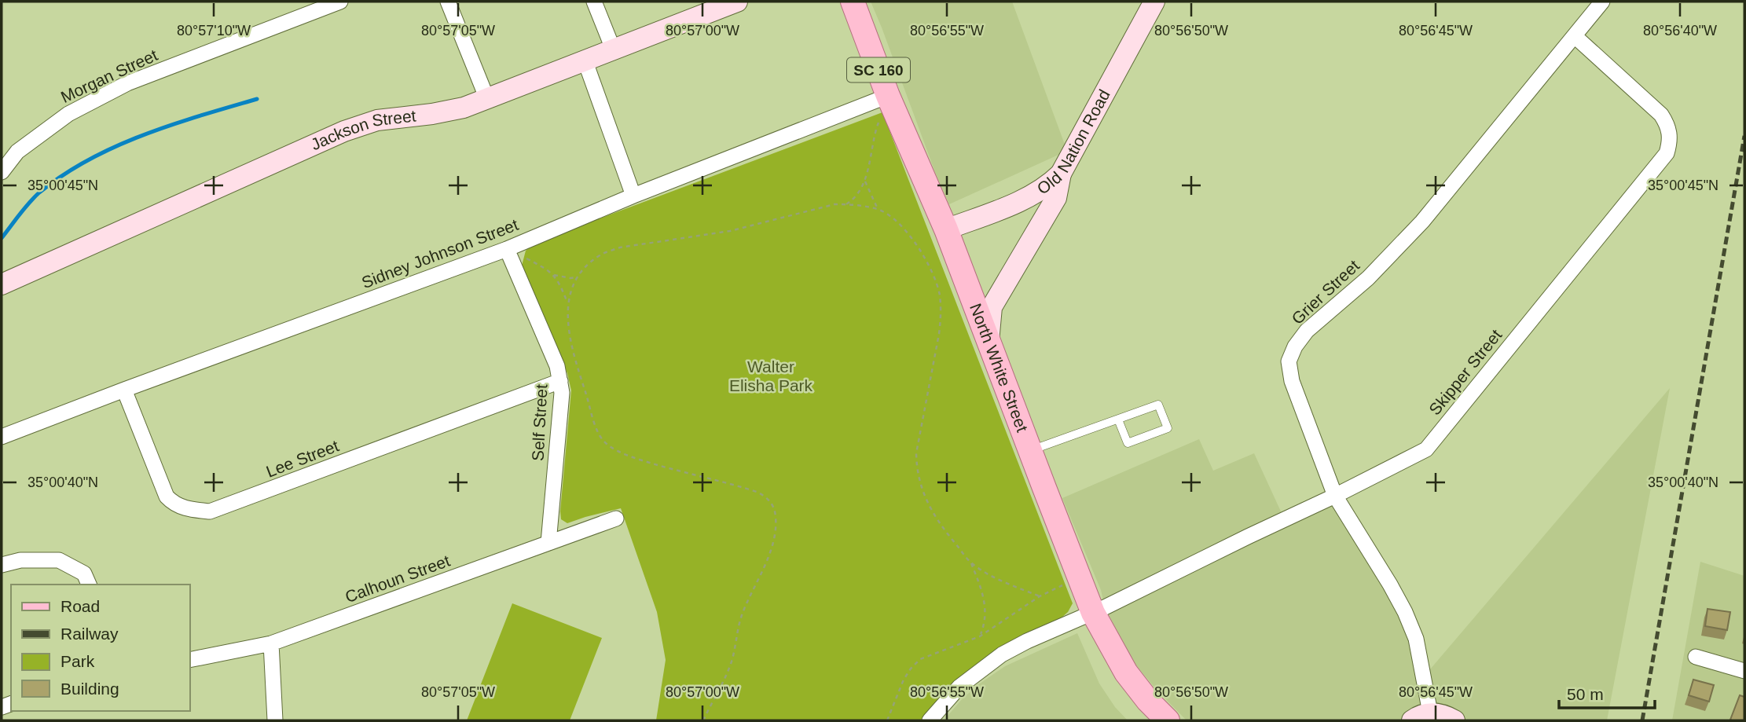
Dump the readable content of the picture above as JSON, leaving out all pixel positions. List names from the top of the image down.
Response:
{
  "streets": {
    "main road": ["SC 160", "North White Street"],
    "street": [
      "Morgan Street",
      "Jackson Street",
      "Old Nation Road",
      "Sidney Johnson Street",
      "Grier Street",
      "Skipper Street",
      "Self Street",
      "Lee Street",
      "Calhoun Street"
    ]
  },
  "crossings": [
    ["Old Nation Road", "North White Street"],
    ["Sidney Johnson Street", "North White Street"],
    ["Sidney Johnson Street", "Self Street"],
    ["Sidney Johnson Street", "Lee Street"],
    ["Grier Street", "Skipper Street"],
    ["North White Street", "Skipper Street"],
    ["Self Street", "Lee Street"],
    ["Self Street", "Calhoun Street"]
  ],
  "parks": ["Walter Elisha Park"],
  "legend": [
    "Road",
    "Railway",
    "Park",
    "Building"
  ],
  "scale_bar": "50 m",
  "coordinates": [
    "80°57'10\"W",
    "80°57'05\"W",
    "80°57'00\"W",
    "80°56'55\"W",
    "80°56'50\"W",
    "80°56'45\"W",
    "80°56'40\"W",
    "35°00'45\"N",
    "35°00'40\"N"
  ]
}
